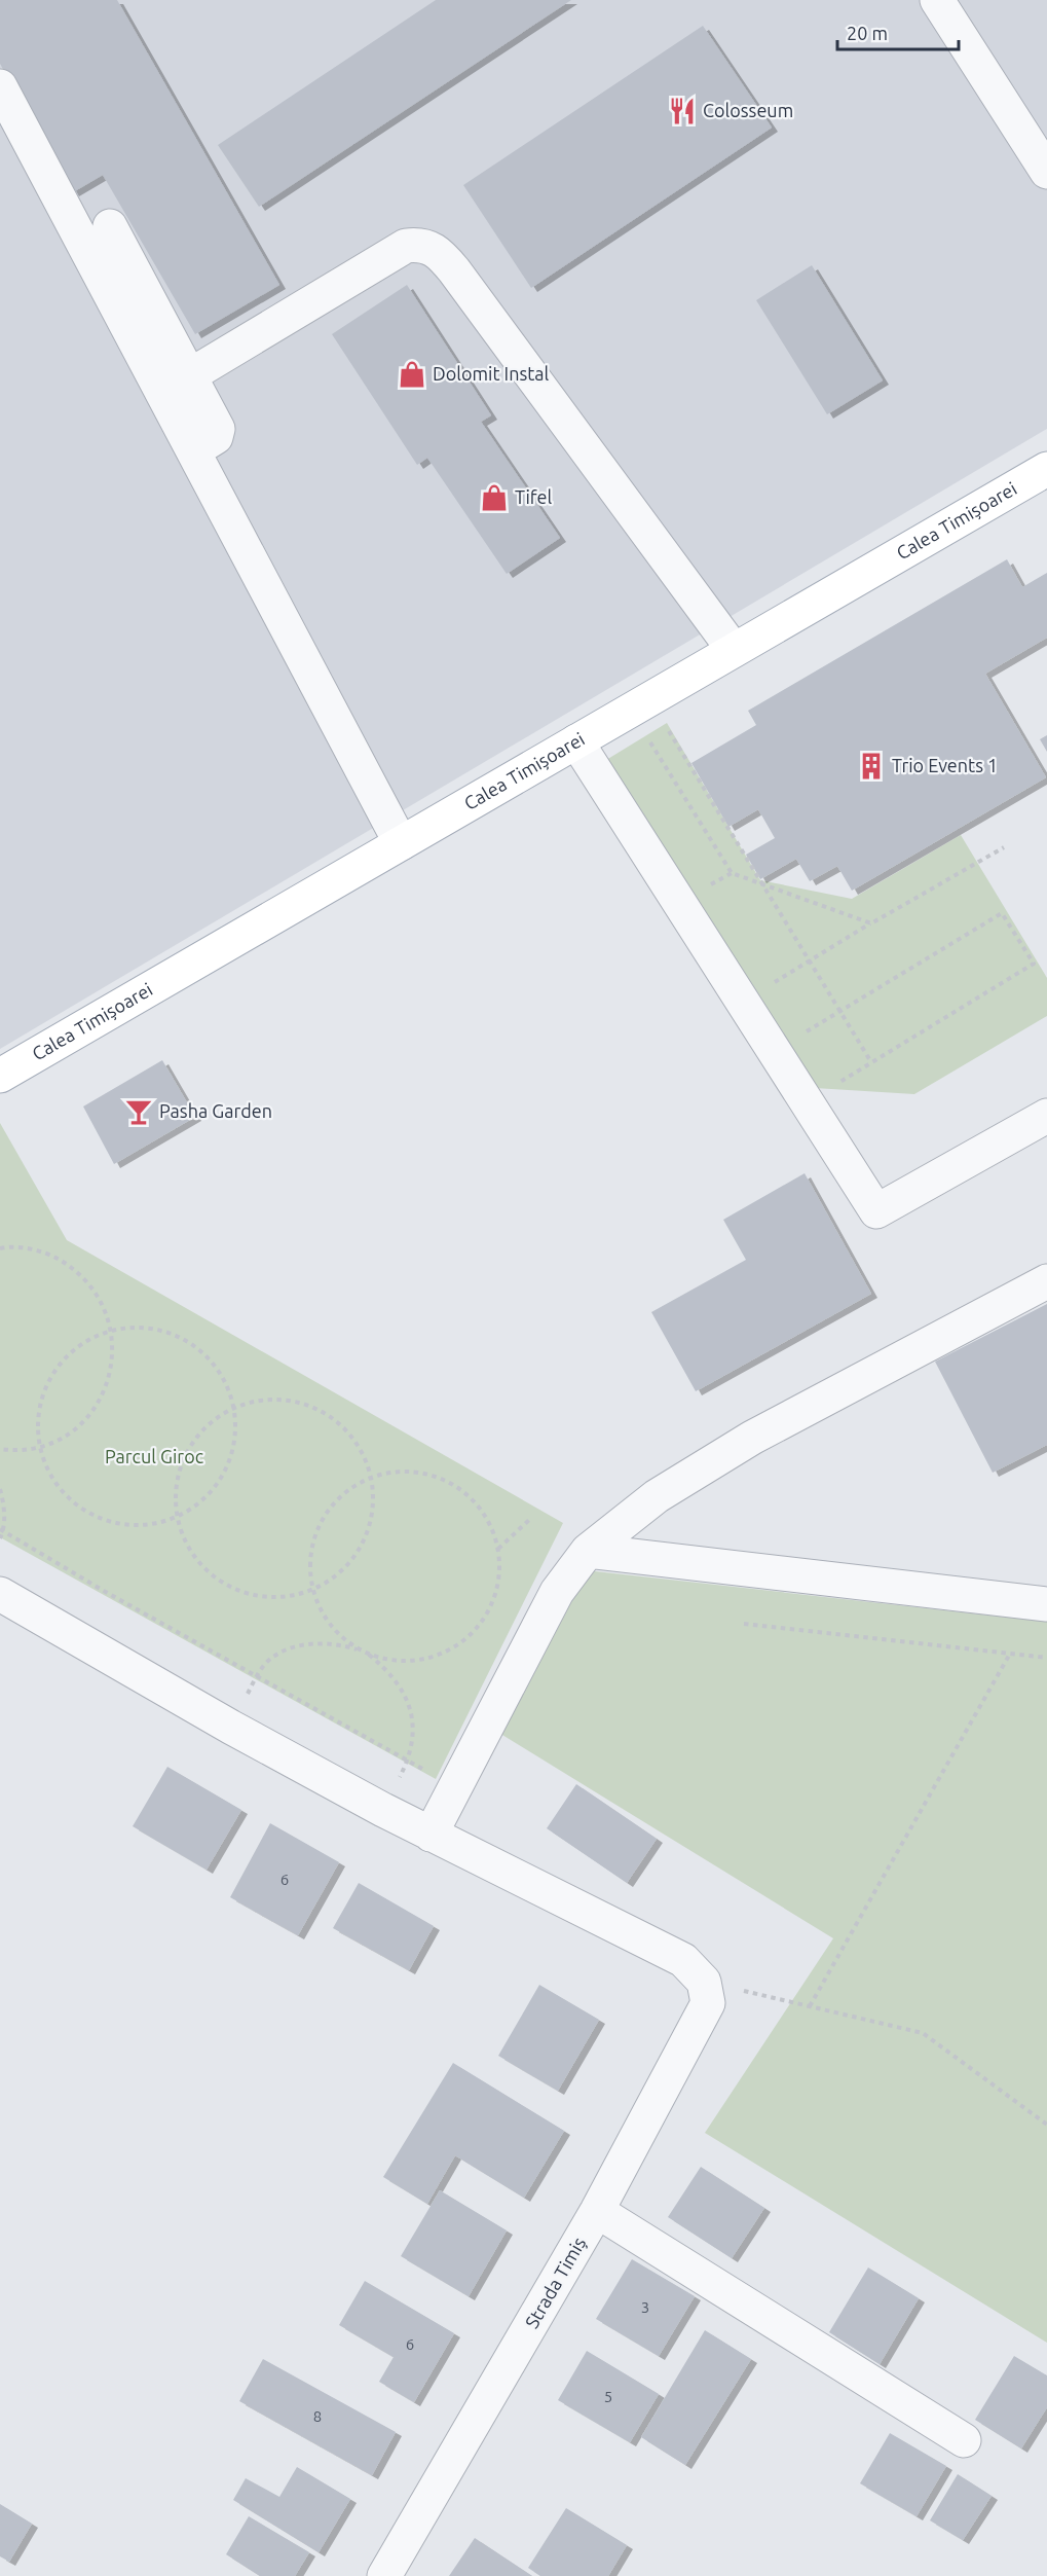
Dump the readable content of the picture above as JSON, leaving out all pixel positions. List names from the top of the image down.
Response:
{
  "streets": {
    "main road": ["Calea Timișoarei"],
    "street": ["Strada Timiș"]
  },
  "parks": ["Parcul Giroc"],
  "places": {
    "restaurant": ["Colosseum"],
    "shop": ["Dolomit Instal", "Tifel"],
    "building": ["Trio Events 1"],
    "bar": ["Pasha Garden"]
  },
  "house_numbers": [
    "6",
    "3",
    "6",
    "5",
    "8"
  ],
  "scale_bar": "20 m"
}
